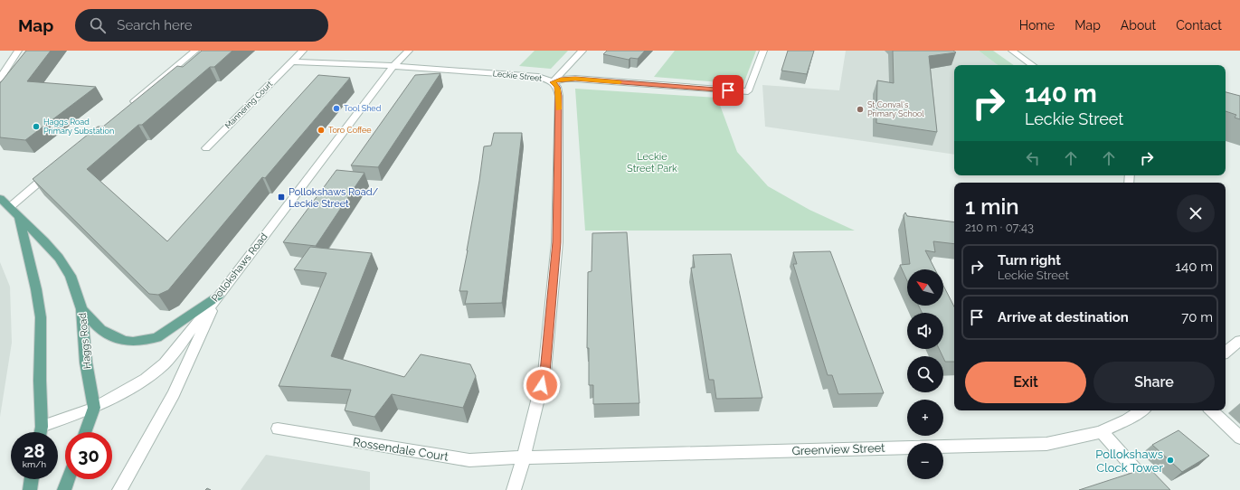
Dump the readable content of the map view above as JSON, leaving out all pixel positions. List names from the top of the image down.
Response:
{
  "streets": {
    "main road": ["Haggs Road"],
    "street": [
      "Leckie Street",
      "Mannering Court",
      "Pollokshaws Road",
      "Rossendale Court",
      "Greenview Street"
    ]
  },
  "crossings": [
    ["Leckie Street", "Pollokshaws Road"],
    ["Pollokshaws Road", "Haggs Road"],
    ["Rossendale Court", "Greenview Street"]
  ],
  "parks": ["Leckie Street Park"],
  "places": {
    "other": [
      "Tool Shed",
      "St Conval's Primary School",
      "Haggs Road Primary Substation",
      "Toro Coffee",
      "Pollokshaws Clock Tower"
    ],
    "transit": ["Pollokshaws Road/ Leckie Street"]
  },
  "north": "top left",
  "page": {
    "header": "Map",
    "search": "Search here",
    "nav": [
      "Home",
      "Map",
      "About",
      "Contact"
    ],
    "turn": ["140 m", "Leckie Street"],
    "heading": ["1 min", "210 m · 07:43"],
    "list": [
      {
        "name": "Turn right",
        "note": "Leckie Street",
        "value": "140 m"
      },
      {
        "name": "Arrive at destination",
        "value": "70 m"
      }
    ],
    "map_buttons": ["+", "−"],
    "buttons": ["Exit", "Share"],
    "speed": "28 km/h",
    "limit": "30"
  }
}
